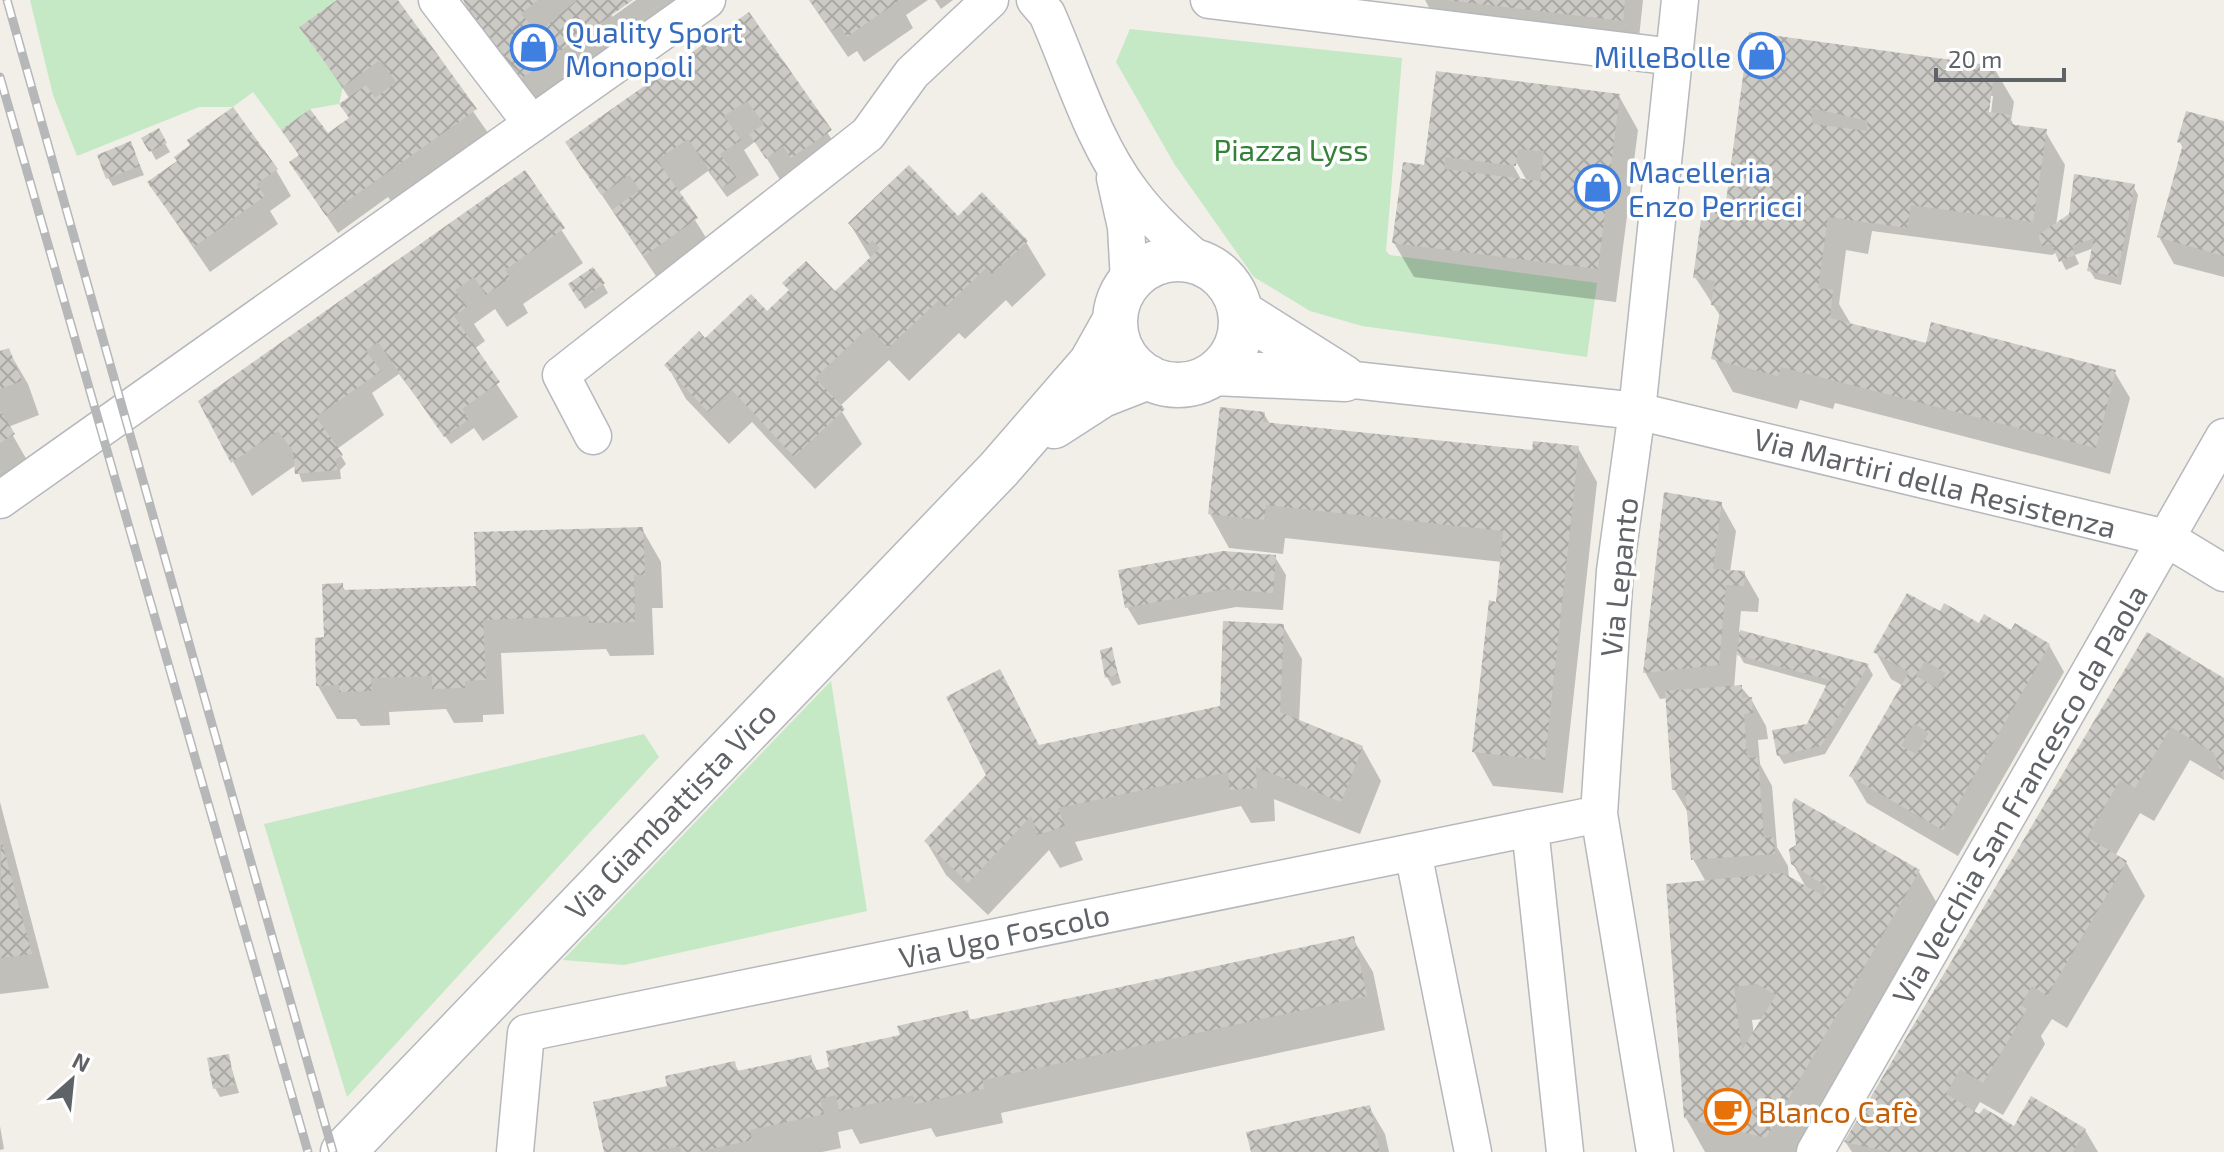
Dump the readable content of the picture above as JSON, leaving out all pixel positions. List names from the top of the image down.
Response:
{
  "streets": {
    "street": [
      "Via Martiri della Resistenza",
      "Via Lepanto",
      "Via Vecchia San Francesco da Paola",
      "Via Giambattista Vico",
      "Via Ugo Foscolo"
    ]
  },
  "crossings": [
    ["Via Martiri della Resistenza", "Via Lepanto"],
    ["Via Martiri della Resistenza", "Via Vecchia San Francesco da Paola"],
    ["Via Lepanto", "Via Ugo Foscolo"]
  ],
  "parks": ["Piazza Lyss"],
  "places": {
    "shop": ["Quality Sport Monopoli", "MilleBolle", "Macelleria Enzo Perricci"],
    "cafe": ["Blanco Cafè"]
  },
  "scale_bar": "20 m",
  "north": "top right"
}
